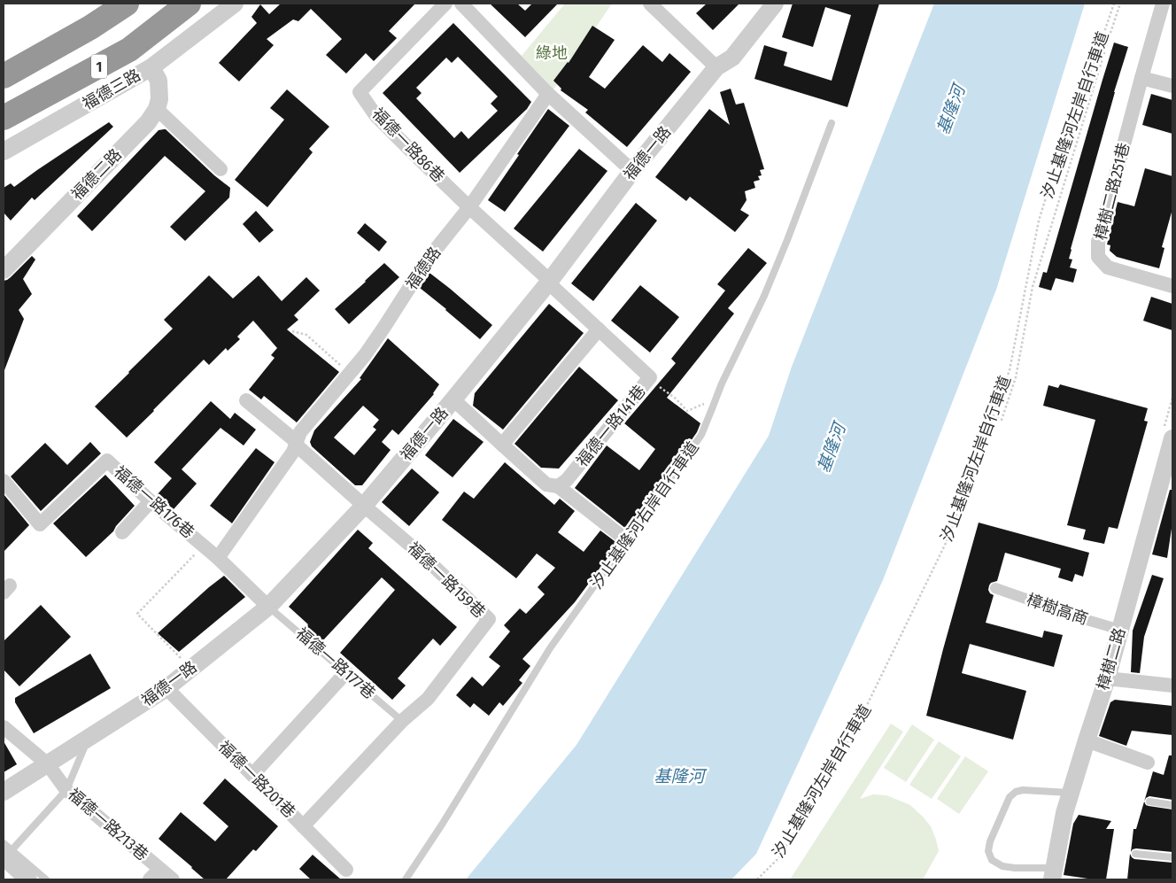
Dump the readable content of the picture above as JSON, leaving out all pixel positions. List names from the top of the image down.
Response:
{
  "streets": {
    "highway": ["1"],
    "street": [
      "福德三路",
      "福德一路86巷",
      "福德一路",
      "福德二路",
      "樟樹二路251巷",
      "福德路",
      "福德一路141巷",
      "福德一路176巷",
      "福德一路159巷",
      "樟樹高商",
      "樟樹二路",
      "福德一路201巷",
      "福德一路213巷"
    ],
    "lane": ["汐止基隆河右岸自行車道", "福德一路177巷"],
    "path": ["汐止基隆河左岸自行車道"]
  },
  "crossings": [
    ["福德一路86巷", "福德一路"],
    ["福德一路86巷", "福德路"],
    ["福德一路86巷", "福德一路141巷"],
    ["福德一路", "福德一路141巷"],
    ["福德一路", "福德一路176巷"],
    ["福德一路", "福德一路159巷"],
    ["福德一路", "福德一路177巷"],
    ["福德一路", "福德一路201巷"],
    ["福德一路", "福德一路213巷"],
    ["福德路", "福德一路176巷"],
    ["福德一路176巷", "福德一路177巷"],
    ["福德一路159巷", "福德一路177巷"],
    ["樟樹高商", "樟樹二路"]
  ],
  "water": ["基隆河"],
  "parks": ["綠地"]
}
